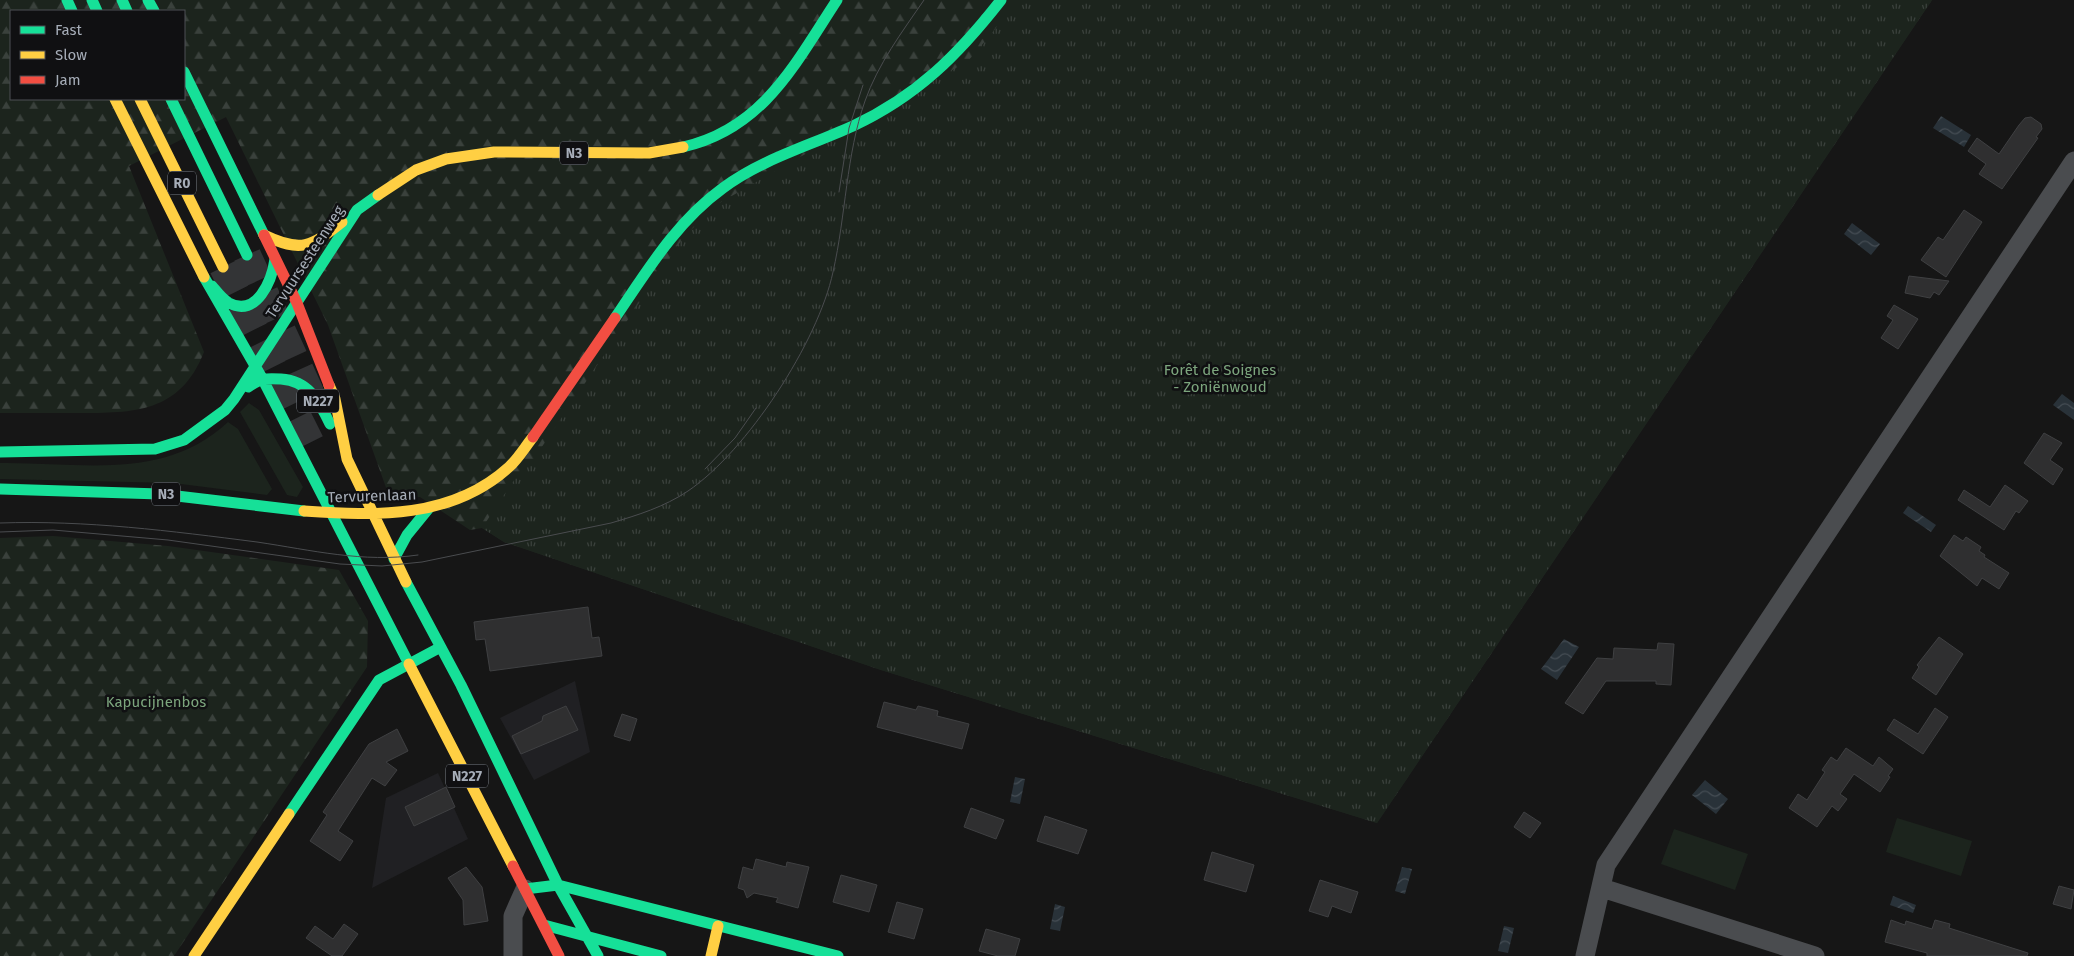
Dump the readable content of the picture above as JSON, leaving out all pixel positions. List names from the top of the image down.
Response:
{
  "streets": {
    "main road": [
      "N3",
      "R0",
      "Tervuursesteenweg",
      "N227",
      "Tervurenlaan"
    ]
  },
  "crossings": [
    ["N3", "Tervuursesteenweg"],
    ["N3", "N227"],
    ["Tervuursesteenweg", "N227"],
    ["N227", "Tervurenlaan"]
  ],
  "parks": ["Forêt de Soignes - Zoniënwoud", "Kapucijnenbos"],
  "legend": ["Fast", "Slow", "Jam"]
}
